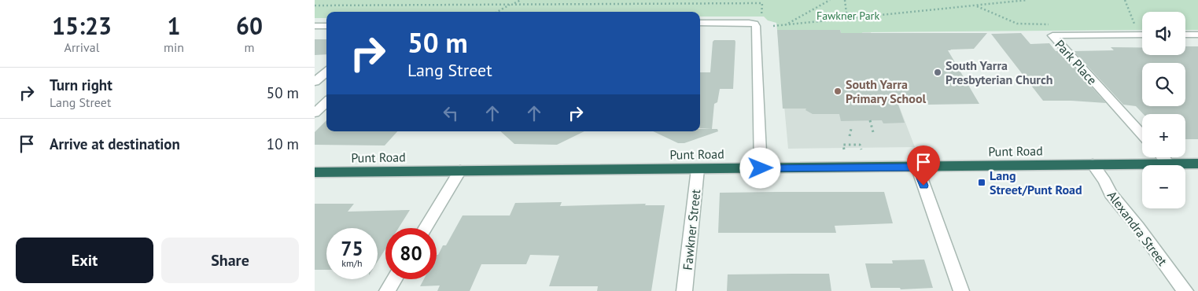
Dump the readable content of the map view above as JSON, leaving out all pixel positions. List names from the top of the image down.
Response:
{
  "streets": {
    "highway": ["Punt Road"],
    "street": ["Park Place", "Alexandra Street", "Fawkner Street"]
  },
  "crossings": [
    ["Punt Road", "Alexandra Street"],
    ["Punt Road", "Fawkner Street"]
  ],
  "parks": ["Fawkner Park"],
  "places": {
    "other": ["South Yarra Presbyterian Church", "South Yarra Primary School"],
    "transit": ["Lang Street/Punt Road"]
  },
  "page": {
    "eta": [
      "15:23",
      "Arrival",
      "1",
      "min",
      "60",
      "m"
    ],
    "map_buttons": ["+", "−"],
    "turn": ["50 m", "Lang Street"],
    "list": [
      {
        "name": "Turn right",
        "note": "Lang Street",
        "value": "50 m"
      },
      {
        "name": "Arrive at destination",
        "value": "10 m"
      }
    ],
    "speed": "75 km/h",
    "limit": "80",
    "buttons": ["Exit", "Share"]
  }
}
